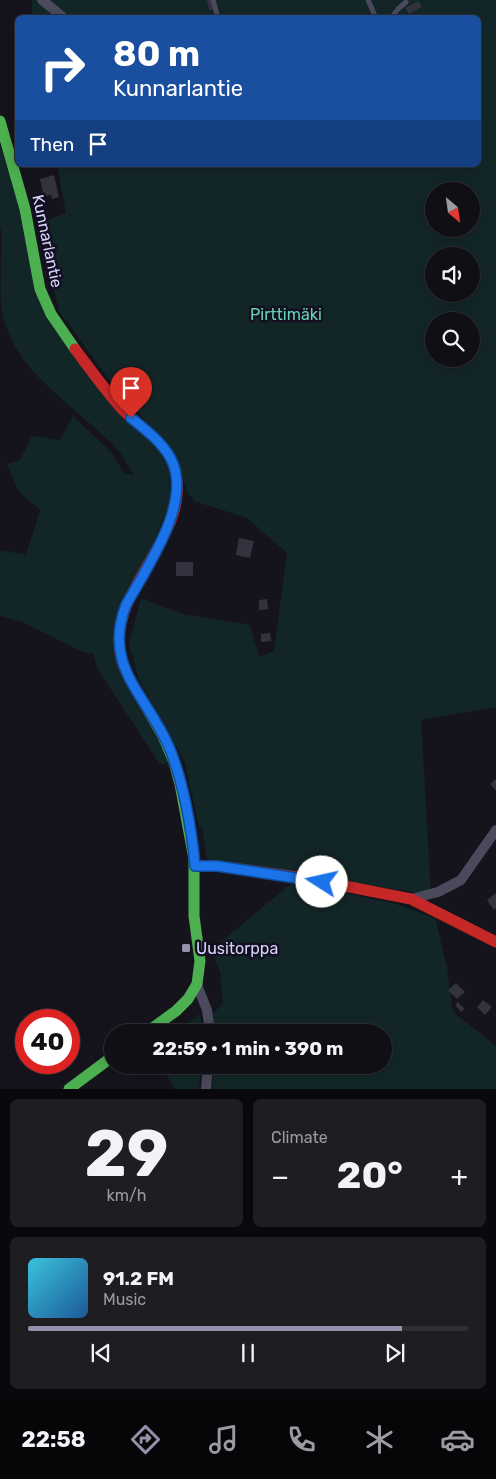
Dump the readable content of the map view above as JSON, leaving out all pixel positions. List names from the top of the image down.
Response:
{
  "streets": {
    "main road": ["Kunnarlantie"]
  },
  "parks": ["Pirttimäki"],
  "places": {
    "transit": ["Uusitorppa"]
  },
  "north": "bottom right",
  "page": {
    "turn": ["80 m", "Kunnarlantie"],
    "then": "Then",
    "limit": "40",
    "trip": "22:59 · 1 min · 390 m",
    "tile": [
      ["29", "km/h"],
      "Climate"
    ],
    "heat": ["−", "20°", "+"],
    "song": ["91.2 FM", "Music"],
    "tabs": "22:58"
  }
}
